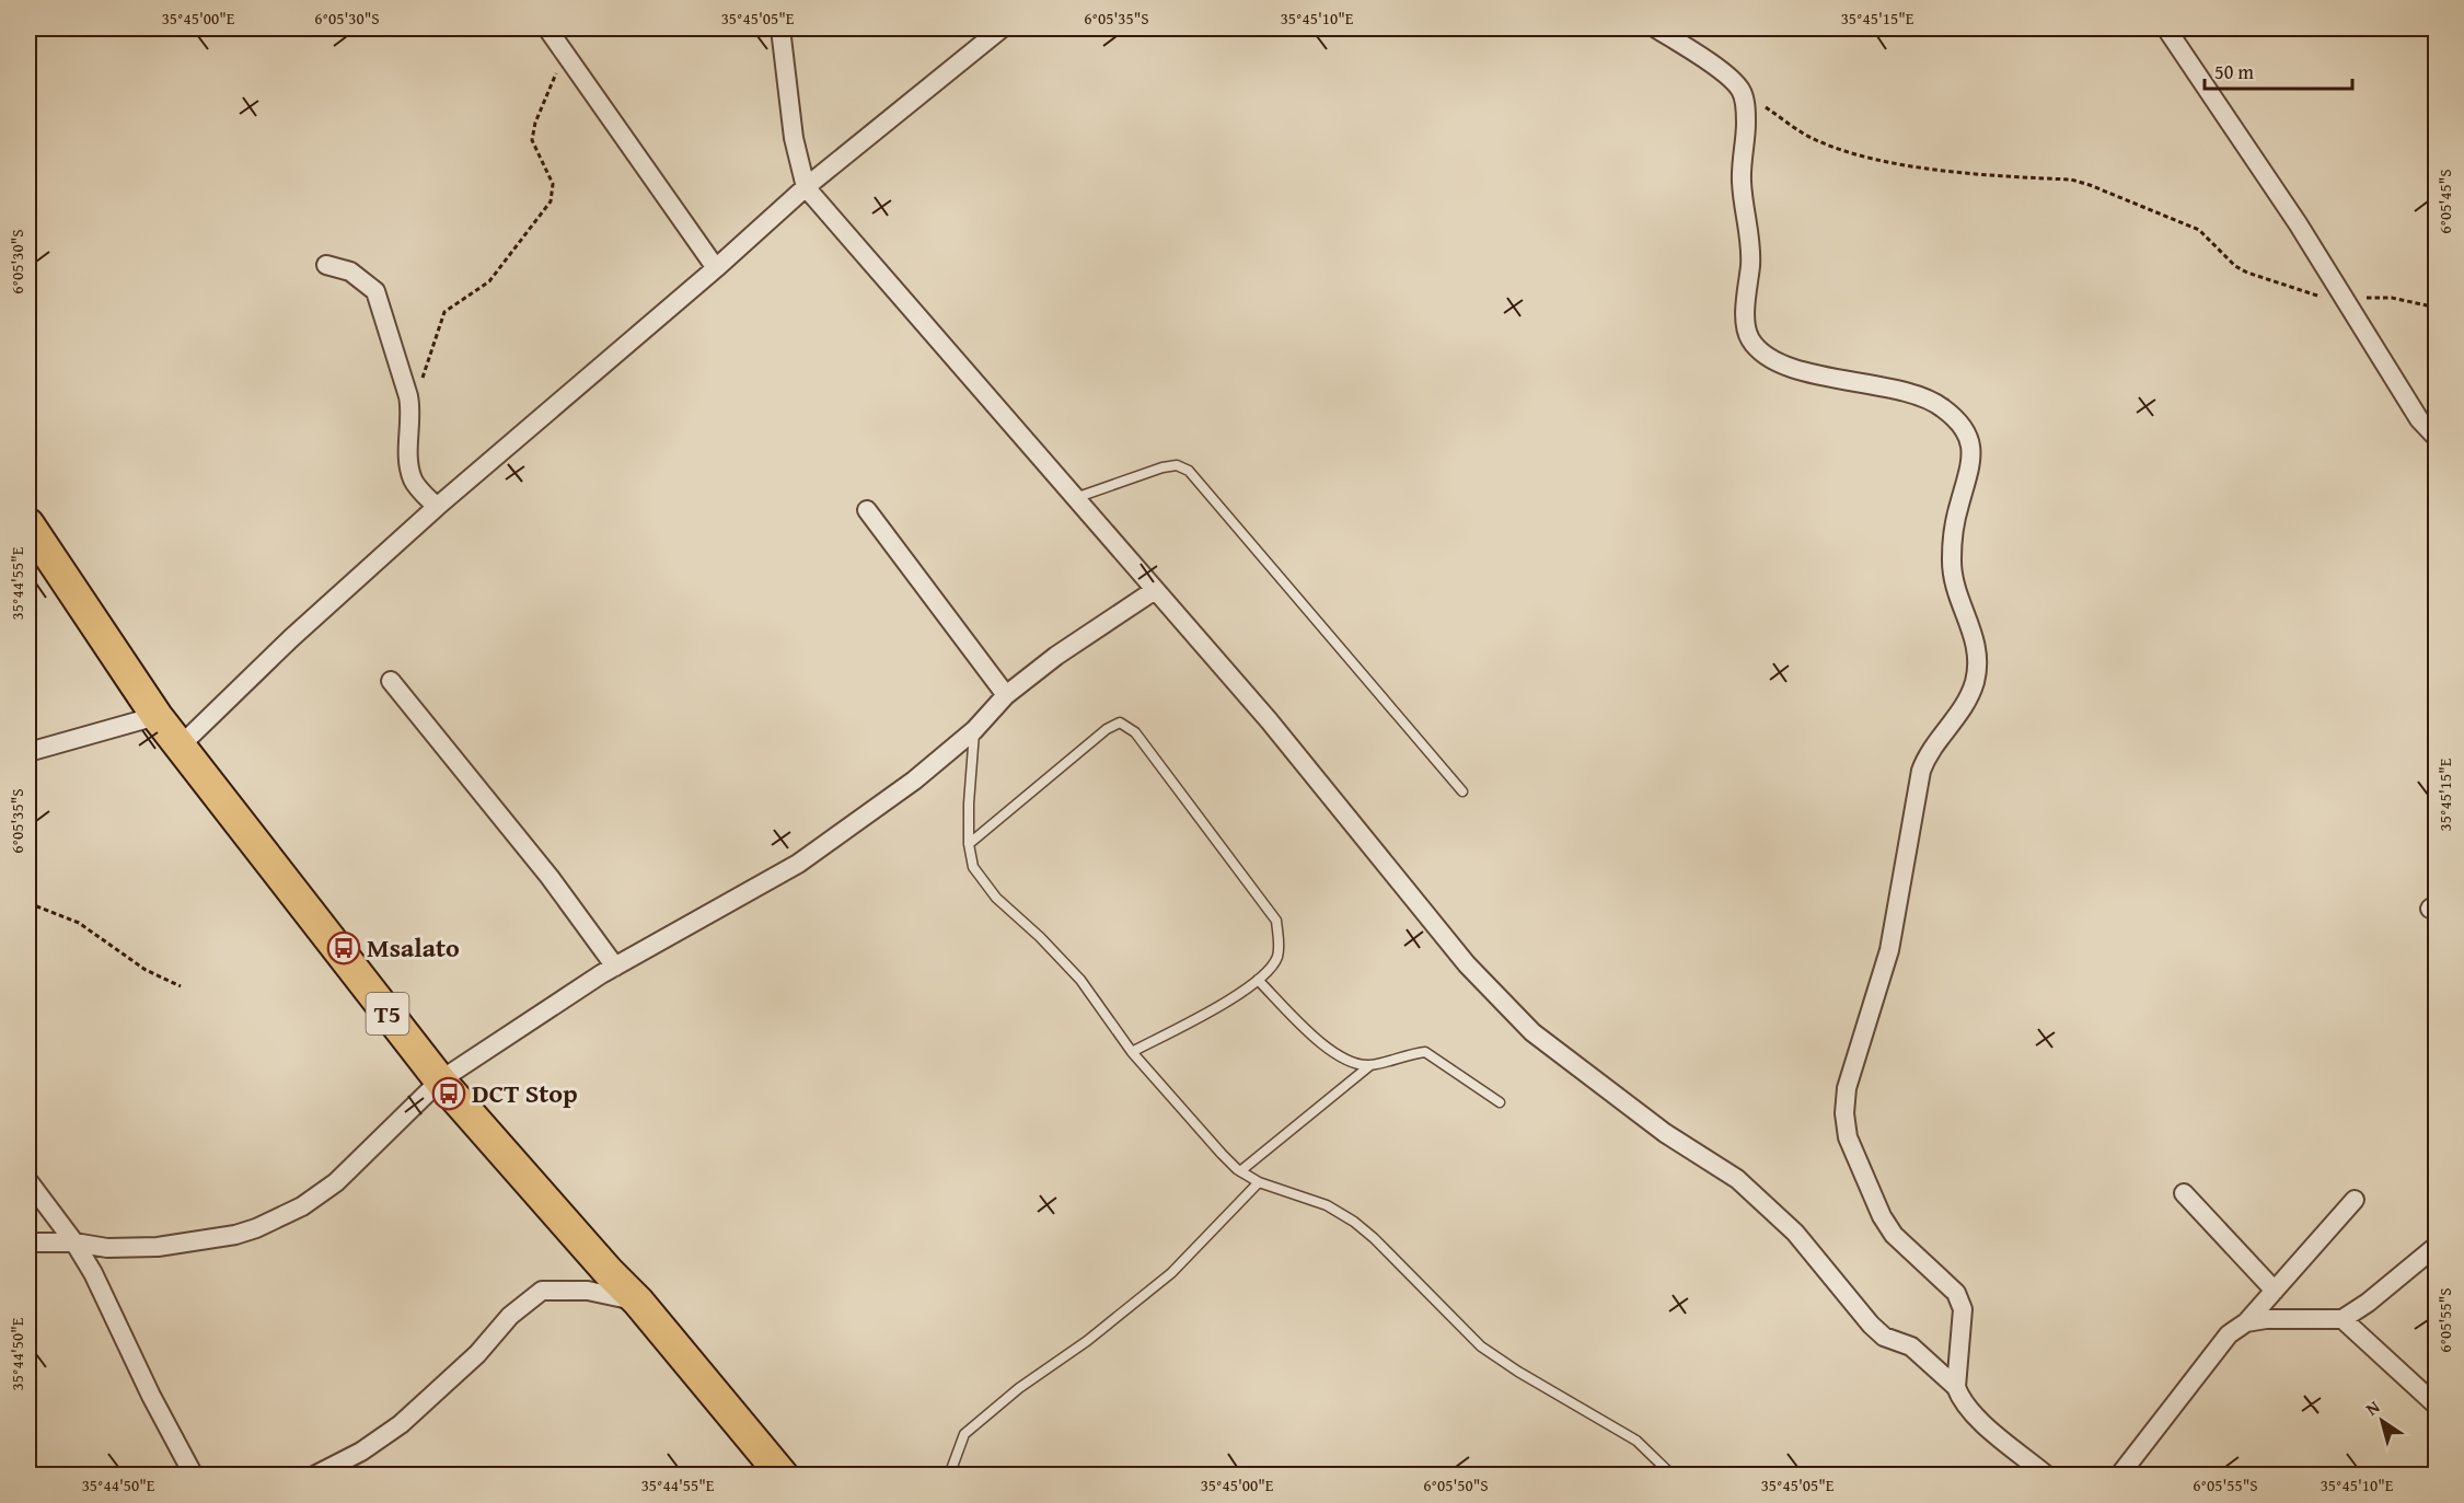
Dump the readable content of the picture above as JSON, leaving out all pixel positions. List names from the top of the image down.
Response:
{
  "streets": {
    "highway": ["T5"]
  },
  "places": {
    "bus stop": ["Msalato", "DCT Stop"]
  },
  "scale_bar": "50 m",
  "north": "top left",
  "coordinates": [
    "35°45'00\"E",
    "6°05'30\"S",
    "35°45'05\"E",
    "6°05'35\"S",
    "35°45'10\"E",
    "35°45'15\"E",
    "6°05'45\"S",
    "35°44'55\"E",
    "6°05'55\"S",
    "35°44'50\"E",
    "6°05'50\"S"
  ]
}
